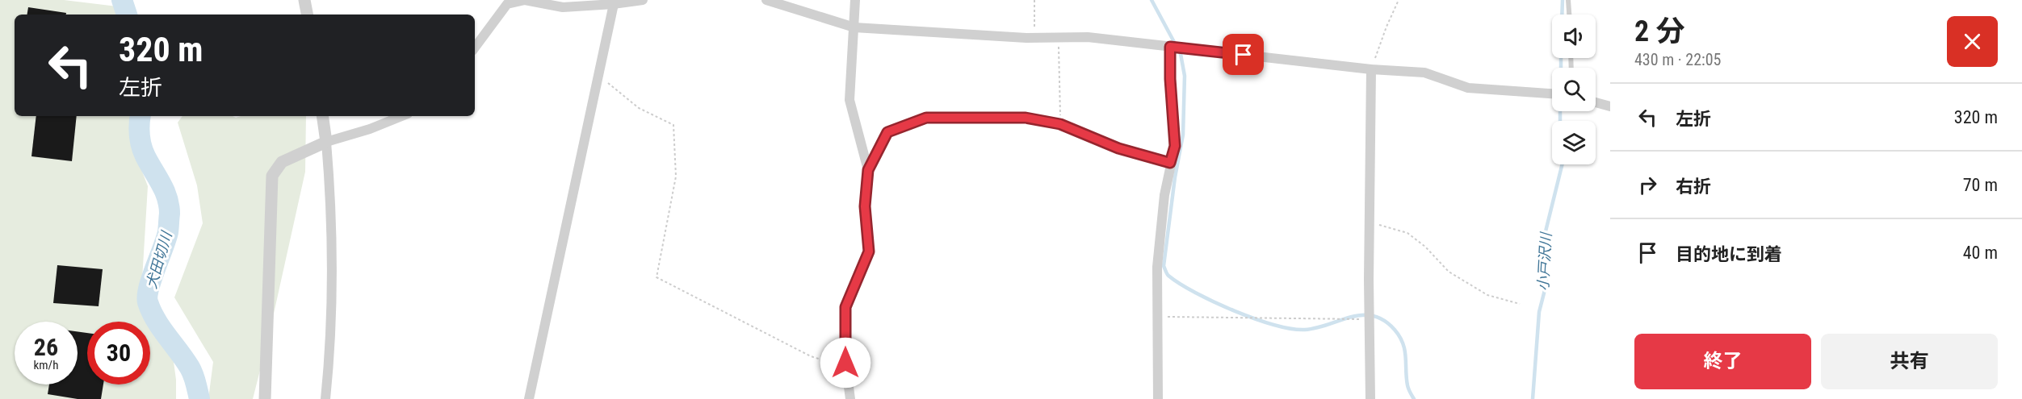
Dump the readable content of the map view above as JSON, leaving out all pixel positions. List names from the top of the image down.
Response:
{
  "water": ["犬田切川", "小戸沢川"],
  "page": {
    "heading": ["2 分", "430 m · 22:05"],
    "turn": ["320 m", "左折"],
    "list": [
      {
        "name": "左折",
        "value": "320 m"
      },
      {
        "name": "右折",
        "value": "70 m"
      },
      {
        "name": "目的地に到着",
        "value": "40 m"
      }
    ],
    "speed": "26 km/h",
    "limit": "30",
    "buttons": ["終了", "共有"]
  }
}
